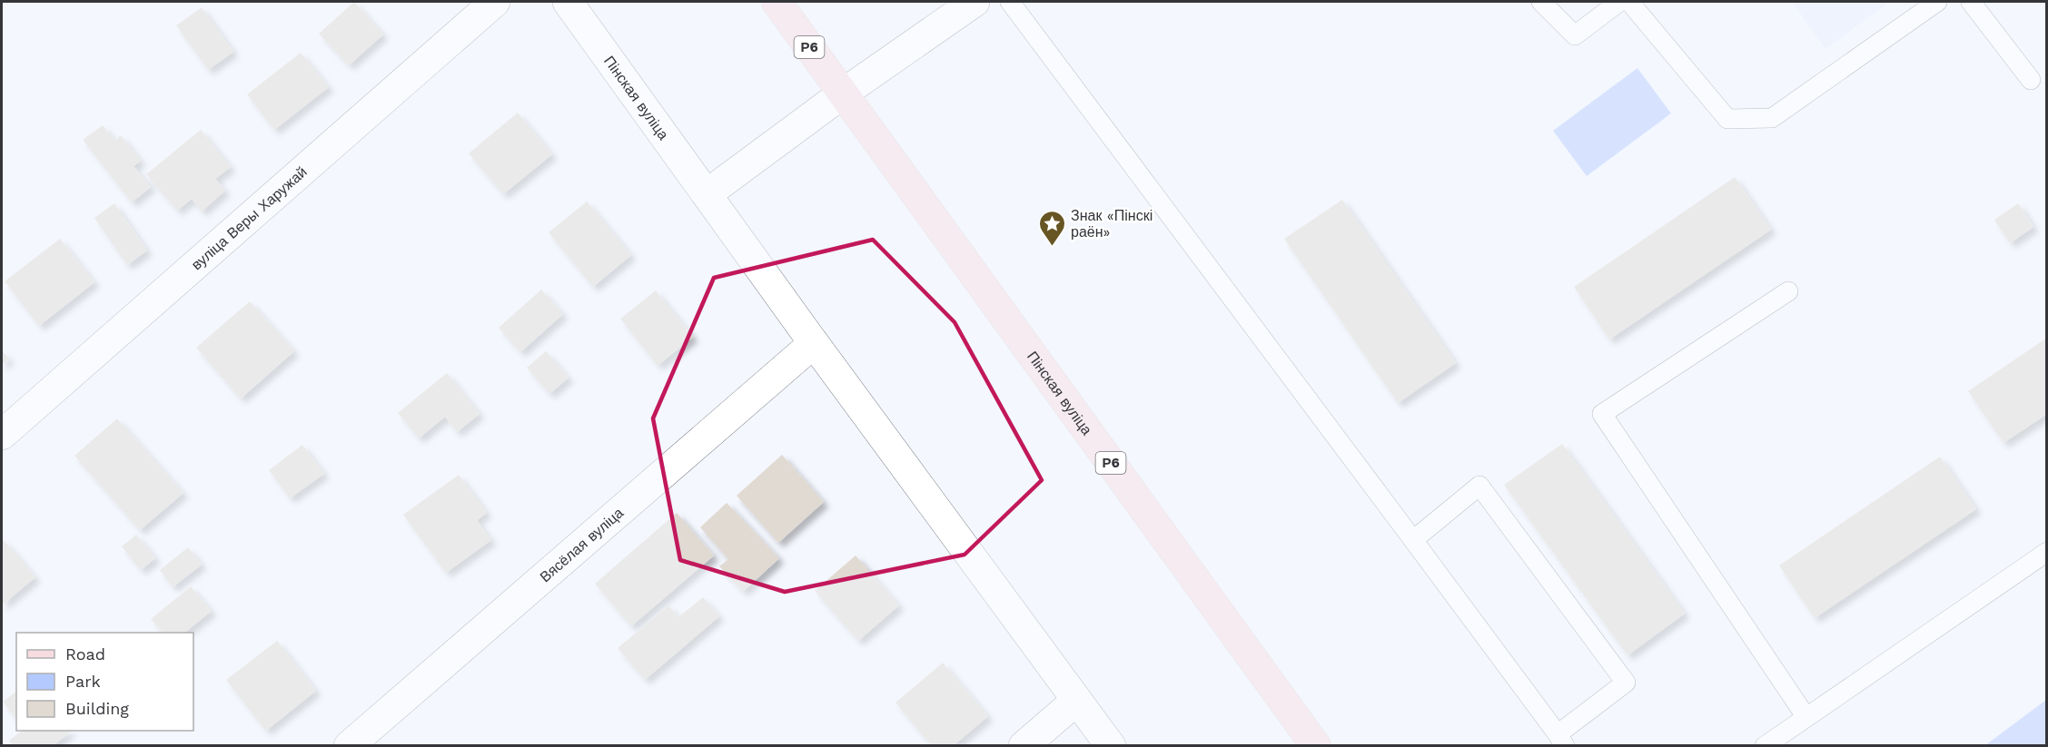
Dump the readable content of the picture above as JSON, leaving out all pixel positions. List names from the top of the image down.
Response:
{
  "streets": {
    "main road": ["Р6", "Пінская вуліца"],
    "street": ["вуліца Веры Харужай", "Вясёлая вуліца"]
  },
  "crossings": [
    ["Пінская вуліца", "Вясёлая вуліца"]
  ],
  "places": {
    "place": ["Знак «Пінскі раён»"]
  },
  "legend": ["Road", "Park", "Building"]
}
